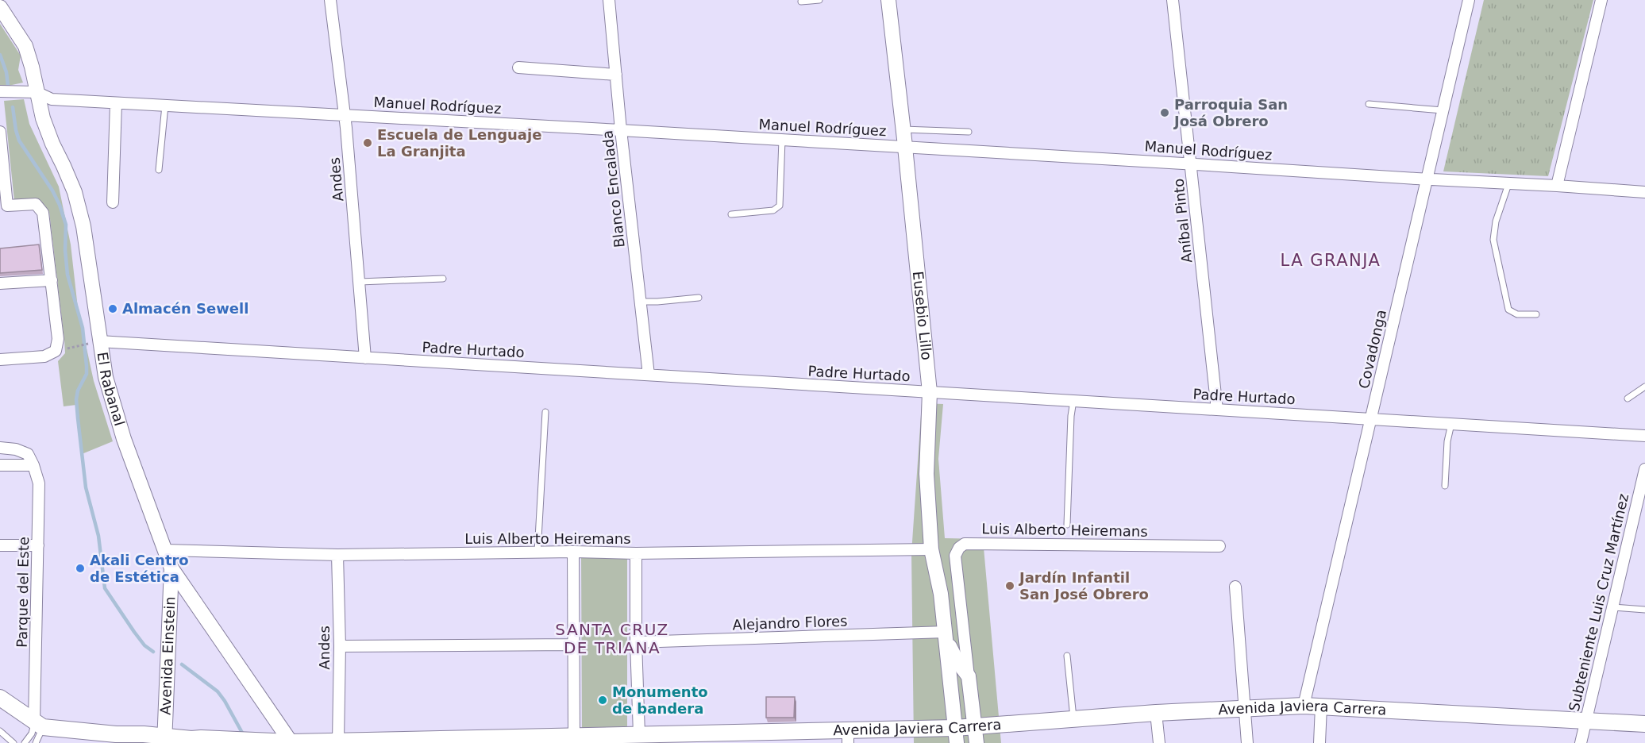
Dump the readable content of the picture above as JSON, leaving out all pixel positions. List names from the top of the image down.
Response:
{
  "streets": {
    "main road": ["Avenida Javiera Carrera"],
    "street": [
      "Manuel Rodríguez",
      "Andes",
      "Blanco Encalada",
      "Aníbal Pinto",
      "Eusebio Lillo",
      "Covadonga",
      "Padre Hurtado",
      "El Rabanal",
      "Luis Alberto Heiremans",
      "Parque del Este",
      "Subteniente Luis Cruz Martínez",
      "Alejandro Flores",
      "Avenida Einstein"
    ]
  },
  "crossings": [
    ["Manuel Rodríguez", "Andes"],
    ["Manuel Rodríguez", "Blanco Encalada"],
    ["Manuel Rodríguez", "Aníbal Pinto"],
    ["Manuel Rodríguez", "Eusebio Lillo"],
    ["Manuel Rodríguez", "Covadonga"],
    ["Manuel Rodríguez", "El Rabanal"],
    ["Andes", "Padre Hurtado"],
    ["Andes", "Luis Alberto Heiremans"],
    ["Andes", "Avenida Javiera Carrera"],
    ["Blanco Encalada", "Padre Hurtado"],
    ["Aníbal Pinto", "Padre Hurtado"],
    ["Eusebio Lillo", "Padre Hurtado"],
    ["Eusebio Lillo", "Luis Alberto Heiremans"],
    ["Eusebio Lillo", "Alejandro Flores"],
    ["Eusebio Lillo", "Avenida Javiera Carrera"],
    ["Covadonga", "Padre Hurtado"],
    ["Covadonga", "Avenida Javiera Carrera"],
    ["Padre Hurtado", "El Rabanal"],
    ["El Rabanal", "Luis Alberto Heiremans"],
    ["El Rabanal", "Avenida Einstein"],
    ["El Rabanal", "Avenida Javiera Carrera"],
    ["Parque del Este", "Avenida Javiera Carrera"],
    ["Subteniente Luis Cruz Martínez", "Avenida Javiera Carrera"],
    ["Avenida Einstein", "Avenida Javiera Carrera"]
  ],
  "districts": ["LA GRANJA", "SANTA CRUZ DE TRIANA"],
  "places": [
    "Parroquia San Josá Obrero",
    "Escuela de Lenguaje La Granjita",
    "Almacén Sewell",
    "Akali Centro de Estética",
    "Jardín Infantil San José Obrero",
    "Monumento de bandera"
  ]
}
